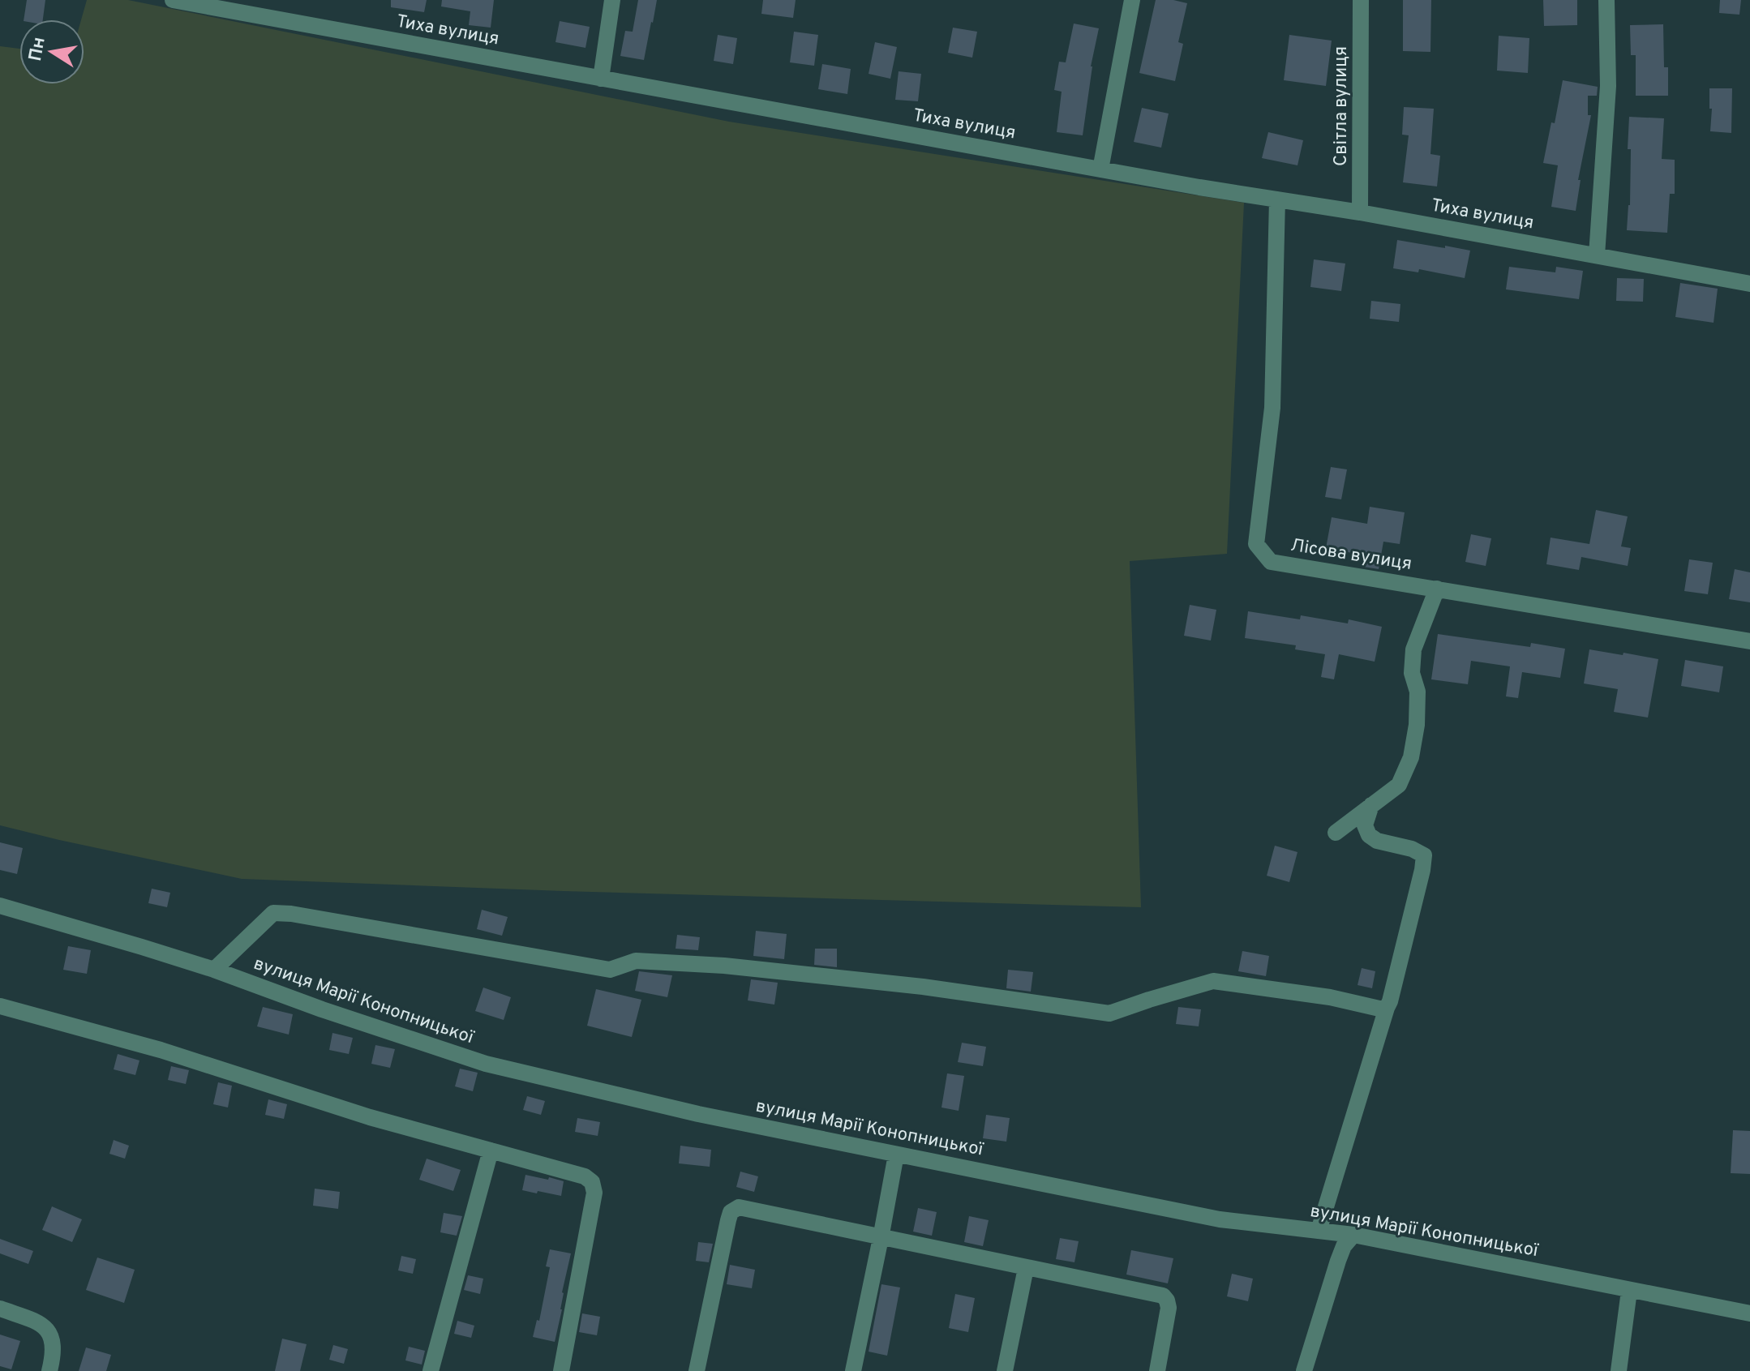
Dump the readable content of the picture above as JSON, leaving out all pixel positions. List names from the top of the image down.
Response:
{
  "streets": {
    "street": [
      "Тиха вулиця",
      "Світла вулиця",
      "Лісова вулиця",
      "вулиця Марії Конопницької"
    ]
  },
  "crossings": [
    ["Тиха вулиця", "Світла вулиця"],
    ["Тиха вулиця", "Лісова вулиця"]
  ],
  "north": "left"
}
